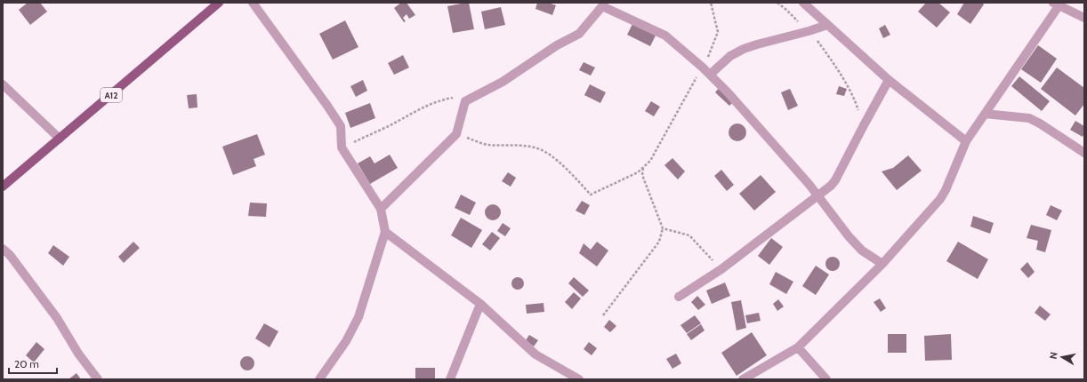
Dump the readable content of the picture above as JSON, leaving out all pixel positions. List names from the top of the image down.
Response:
{
  "streets": {
    "main road": ["A12"]
  },
  "scale_bar": "20 m",
  "north": "left"
}
